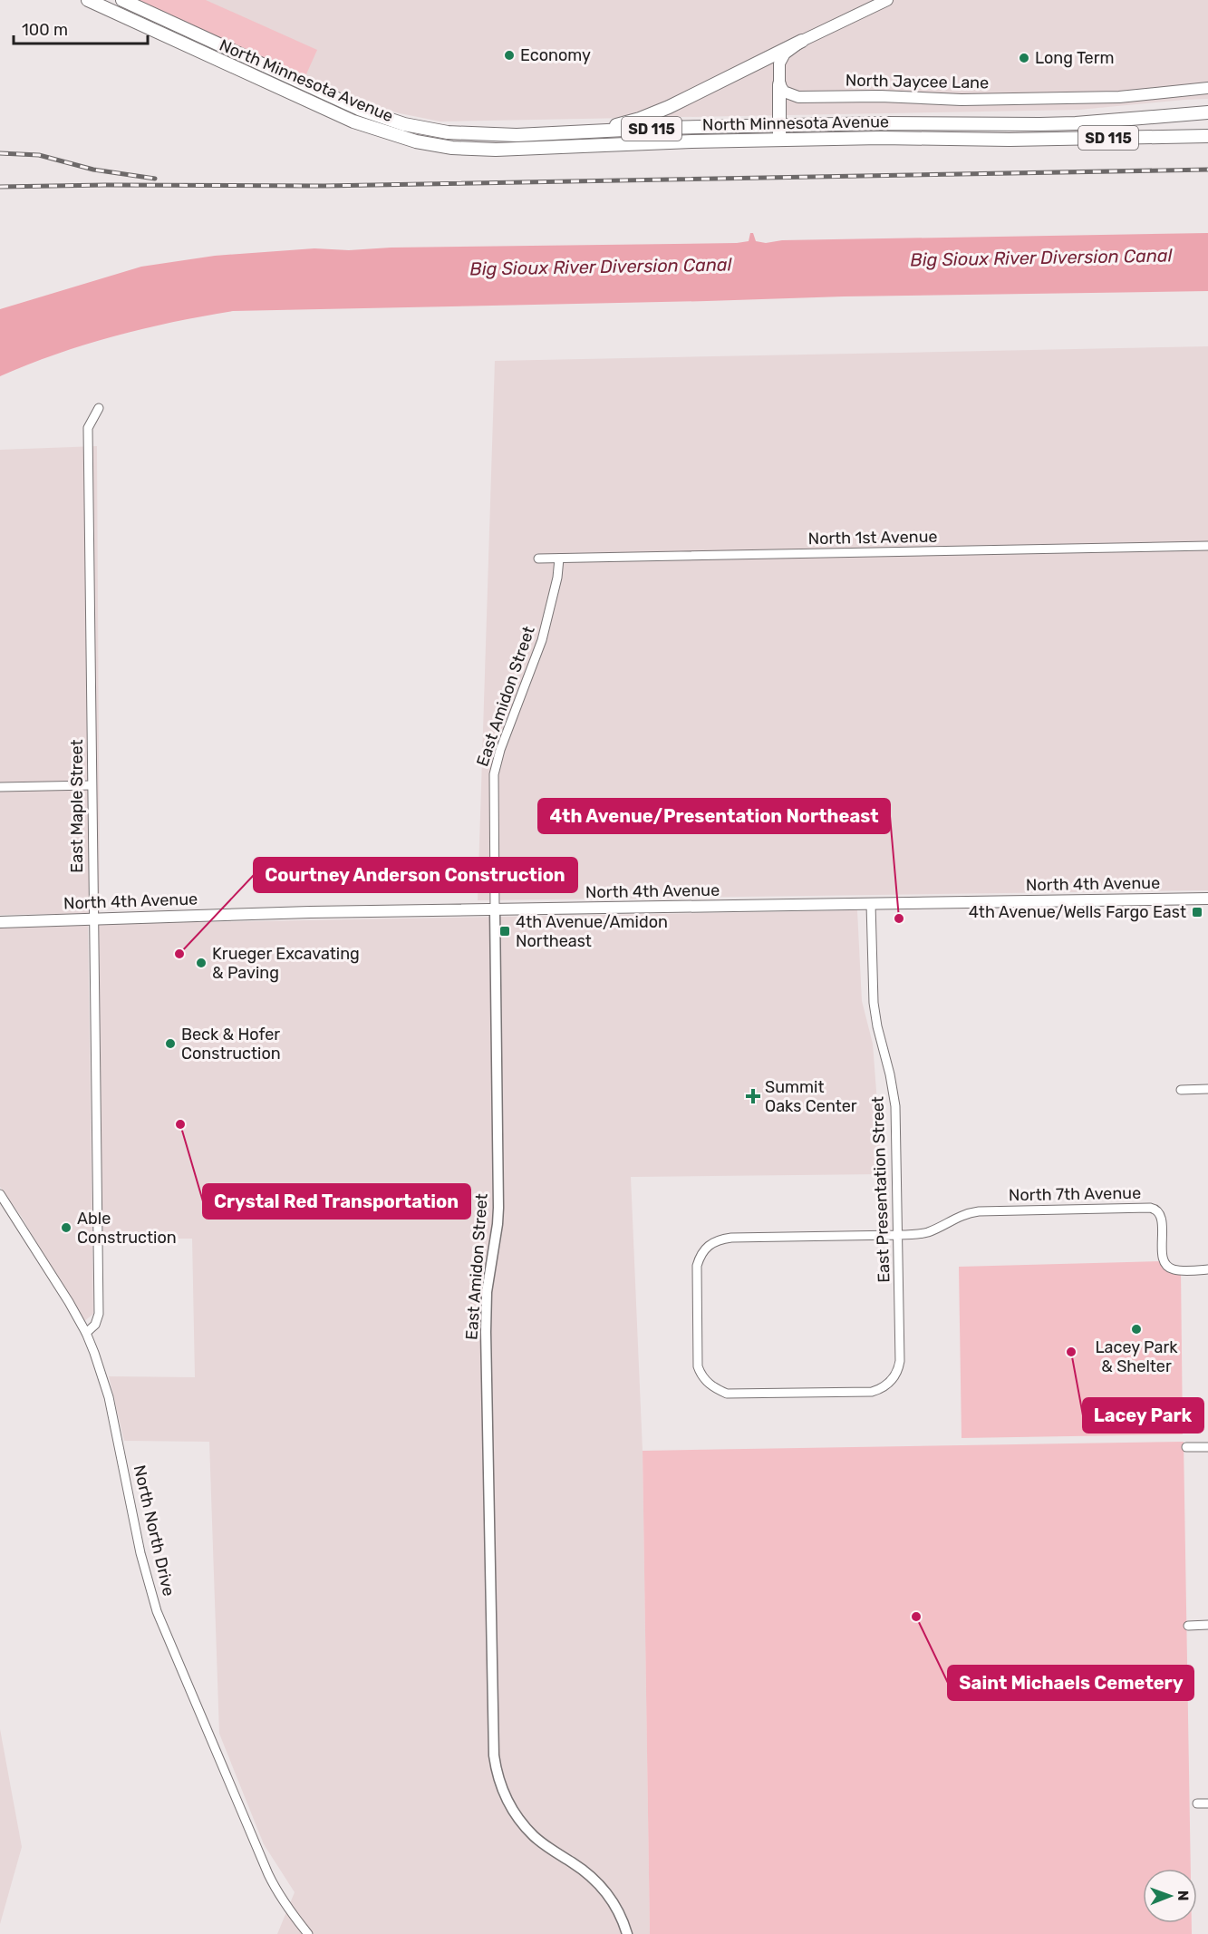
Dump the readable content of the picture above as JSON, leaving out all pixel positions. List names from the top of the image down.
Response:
{
  "streets": {
    "main road": [
      "North Minnesota Avenue",
      "North Jaycee Lane",
      "SD 115",
      "North 4th Avenue"
    ],
    "street": [
      "North 1st Avenue",
      "East Amidon Street",
      "East Maple Street",
      "East Presentation Street",
      "North 7th Avenue",
      "North North Drive"
    ]
  },
  "crossings": [
    ["North 1st Avenue", "East Amidon Street"],
    ["East Amidon Street", "North 4th Avenue"],
    ["East Maple Street", "North 4th Avenue"],
    ["East Maple Street", "North North Drive"],
    ["North 4th Avenue", "East Presentation Street"],
    ["East Presentation Street", "North 7th Avenue"]
  ],
  "water": ["Big Sioux River Diversion Canal"],
  "places": {
    "other": [
      "Economy",
      "Long Term",
      "4th Avenue/Presentation Northeast",
      "Courtney Anderson Construction",
      "Krueger Excavating & Paving",
      "Beck & Hofer Construction",
      "Crystal Red Transportation",
      "Able Construction",
      "Lacey Park & Shelter",
      "Lacey Park",
      "Saint Michaels Cemetery"
    ],
    "transit": ["4th Avenue/Wells Fargo East", "4th Avenue/Amidon Northeast"],
    "health": ["Summit Oaks Center"]
  },
  "scale_bar": "100 m",
  "north": "right"
}
